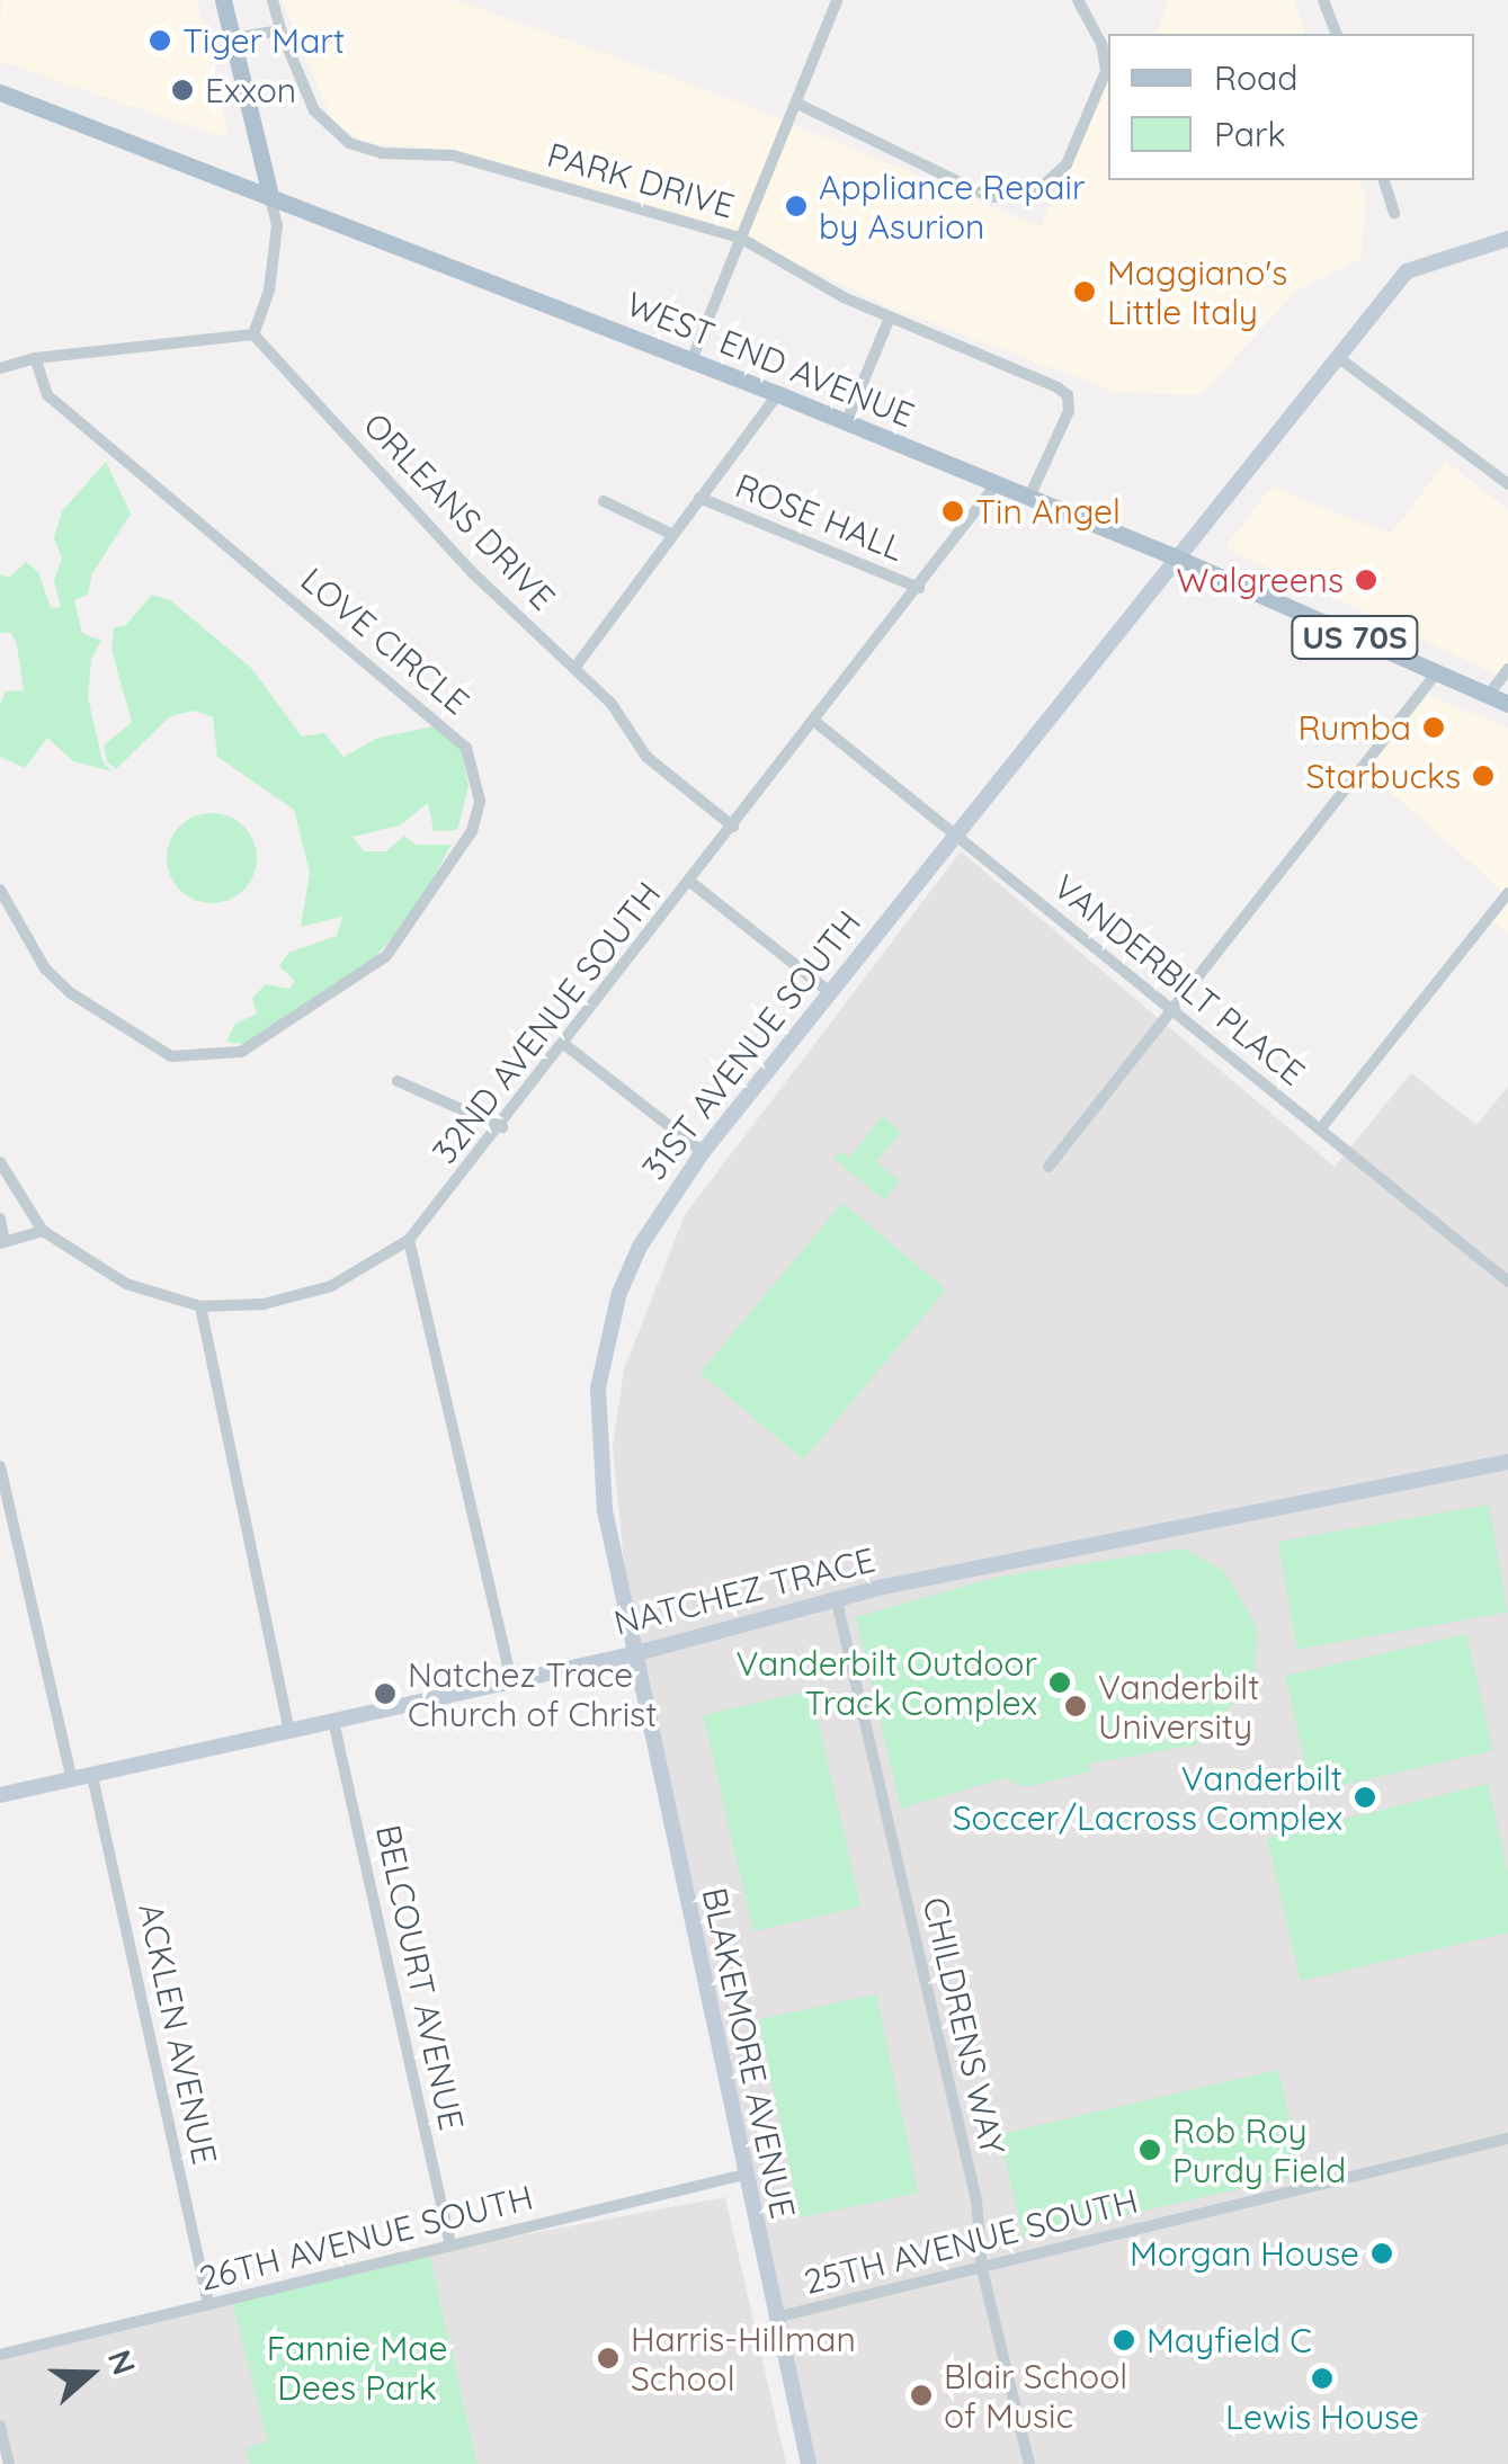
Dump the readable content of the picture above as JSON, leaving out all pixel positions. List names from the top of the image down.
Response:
{
  "streets": {
    "main road": [
      "WEST END AVENUE",
      "US 70S",
      "31ST AVENUE SOUTH",
      "NATCHEZ TRACE",
      "BLAKEMORE AVENUE"
    ],
    "street": [
      "PARK DRIVE",
      "ORLEANS DRIVE",
      "ROSE HALL",
      "LOVE CIRCLE",
      "VANDERBILT PLACE",
      "32ND AVENUE SOUTH",
      "BELCOURT AVENUE",
      "CHILDRENS WAY",
      "ACKLEN AVENUE",
      "26TH AVENUE SOUTH",
      "25TH AVENUE SOUTH"
    ]
  },
  "crossings": [
    ["PARK DRIVE", "WEST END AVENUE"],
    ["WEST END AVENUE", "32ND AVENUE SOUTH"],
    ["WEST END AVENUE", "31ST AVENUE SOUTH"],
    ["ORLEANS DRIVE", "32ND AVENUE SOUTH"],
    ["ROSE HALL", "32ND AVENUE SOUTH"],
    ["VANDERBILT PLACE", "32ND AVENUE SOUTH"],
    ["VANDERBILT PLACE", "31ST AVENUE SOUTH"],
    ["31ST AVENUE SOUTH", "NATCHEZ TRACE"],
    ["31ST AVENUE SOUTH", "BLAKEMORE AVENUE"],
    ["NATCHEZ TRACE", "BELCOURT AVENUE"],
    ["NATCHEZ TRACE", "CHILDRENS WAY"],
    ["NATCHEZ TRACE", "ACKLEN AVENUE"],
    ["NATCHEZ TRACE", "BLAKEMORE AVENUE"],
    ["BELCOURT AVENUE", "26TH AVENUE SOUTH"],
    ["CHILDRENS WAY", "25TH AVENUE SOUTH"],
    ["ACKLEN AVENUE", "26TH AVENUE SOUTH"],
    ["BLAKEMORE AVENUE", "26TH AVENUE SOUTH"],
    ["BLAKEMORE AVENUE", "25TH AVENUE SOUTH"]
  ],
  "parks": ["Fannie Mae Dees Park"],
  "places": [
    "Tiger Mart",
    "Exxon",
    "Appliance Repair by Asurion",
    "Maggiano's Little Italy",
    "Tin Angel",
    "Walgreens",
    "Rumba",
    "Starbucks",
    "Vanderbilt Outdoor Track Complex",
    "Natchez Trace Church of Christ",
    "Vanderbilt University",
    "Vanderbilt Soccer/Lacross Complex",
    "Rob Roy Purdy Field",
    "Morgan House",
    "Mayfield C",
    "Harris-Hillman School",
    "Lewis House",
    "Blair School of Music"
  ],
  "legend": ["Road", "Park"],
  "north": "right"
}
